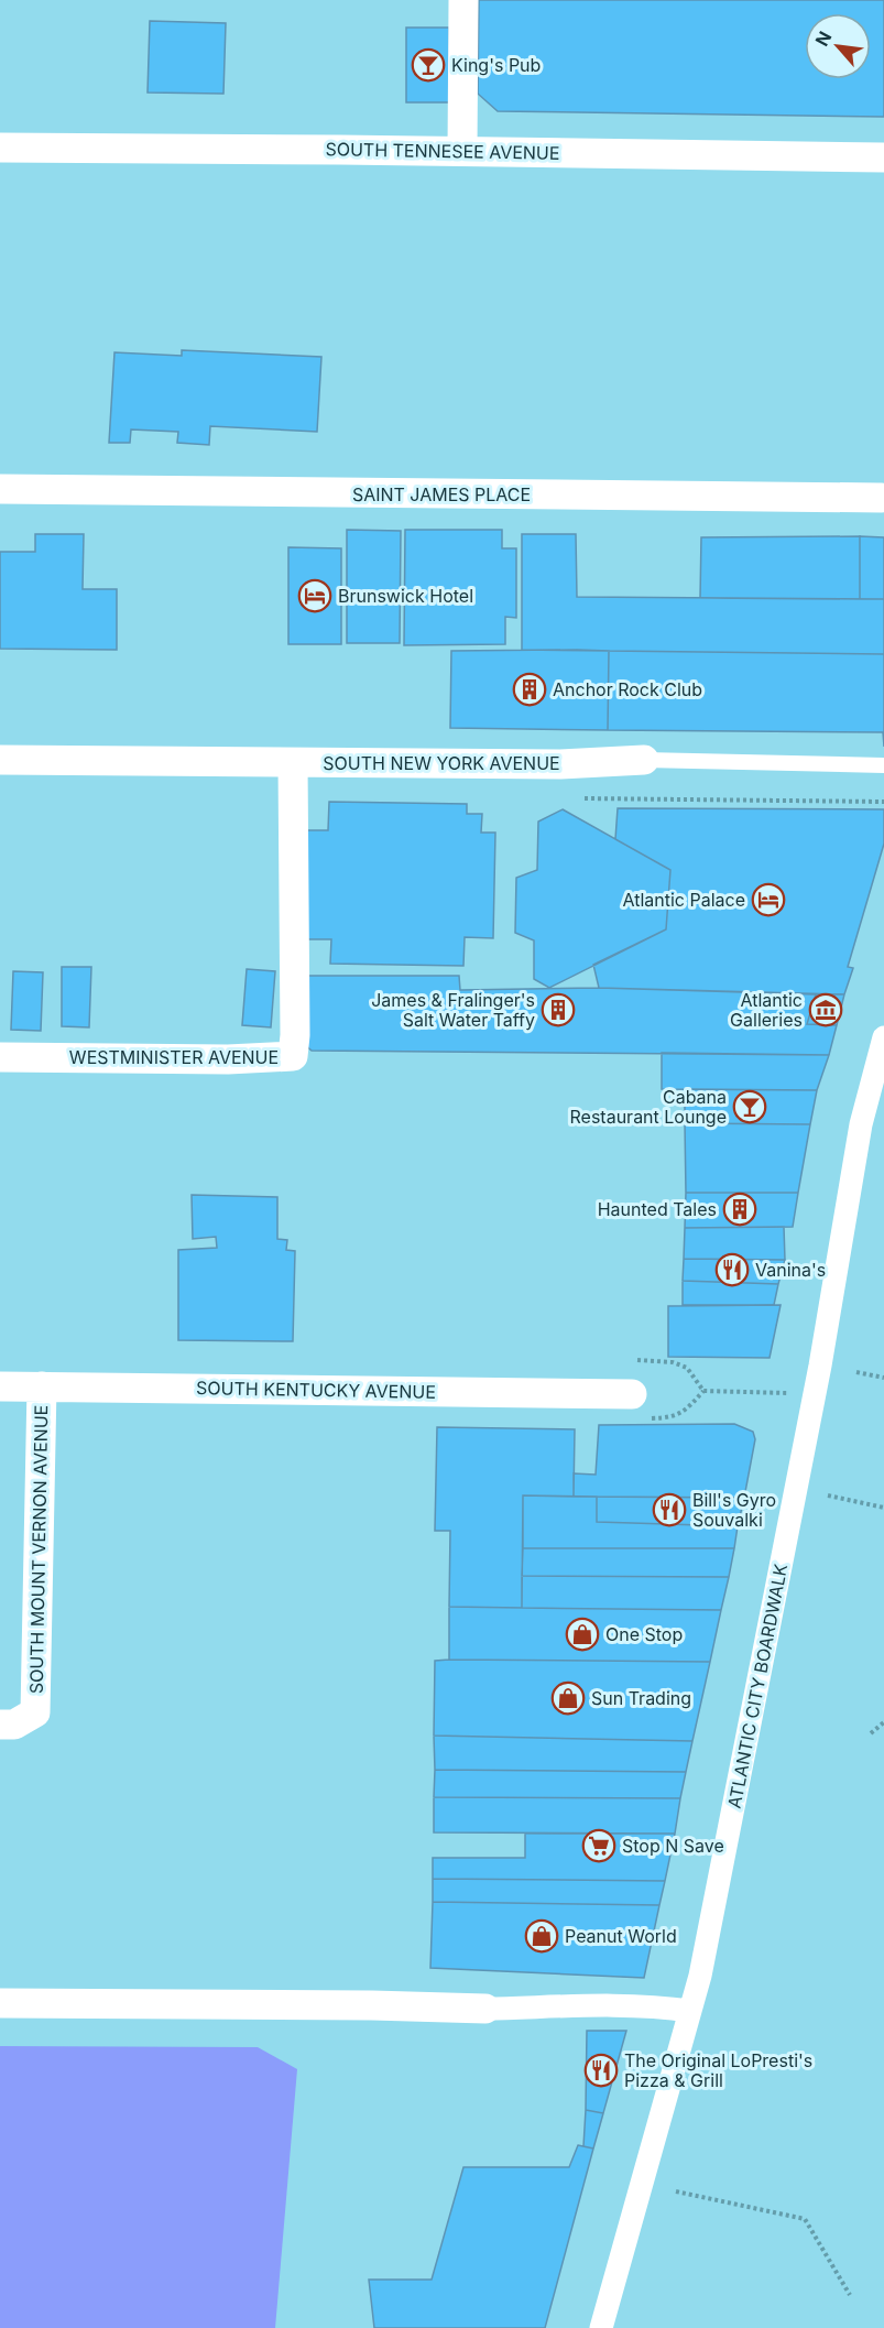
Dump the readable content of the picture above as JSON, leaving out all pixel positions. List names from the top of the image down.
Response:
{
  "streets": {
    "street": [
      "SOUTH TENNESEE AVENUE",
      "SAINT JAMES PLACE",
      "SOUTH NEW YORK AVENUE",
      "WESTMINISTER AVENUE",
      "SOUTH KENTUCKY AVENUE",
      "SOUTH MOUNT VERNON AVENUE",
      "ATLANTIC CITY BOARDWALK"
    ]
  },
  "crossings": [
    ["SOUTH NEW YORK AVENUE", "WESTMINISTER AVENUE"],
    ["SOUTH KENTUCKY AVENUE", "SOUTH MOUNT VERNON AVENUE"]
  ],
  "places": {
    "bar": ["King's Pub", "Cabana Restaurant Lounge"],
    "hotel": ["Brunswick Hotel", "Atlantic Palace"],
    "building": ["Anchor Rock Club", "James & Fralinger's Salt Water Taffy", "Haunted Tales"],
    "museum": ["Atlantic Galleries"],
    "restaurant": ["Vanina's", "Bill's Gyro Souvalki", "The Original LoPresti's Pizza & Grill"],
    "shop": ["One Stop", "Sun Trading", "Peanut World"],
    "supermarket": ["Stop N Save"]
  },
  "north": "top left"
}
